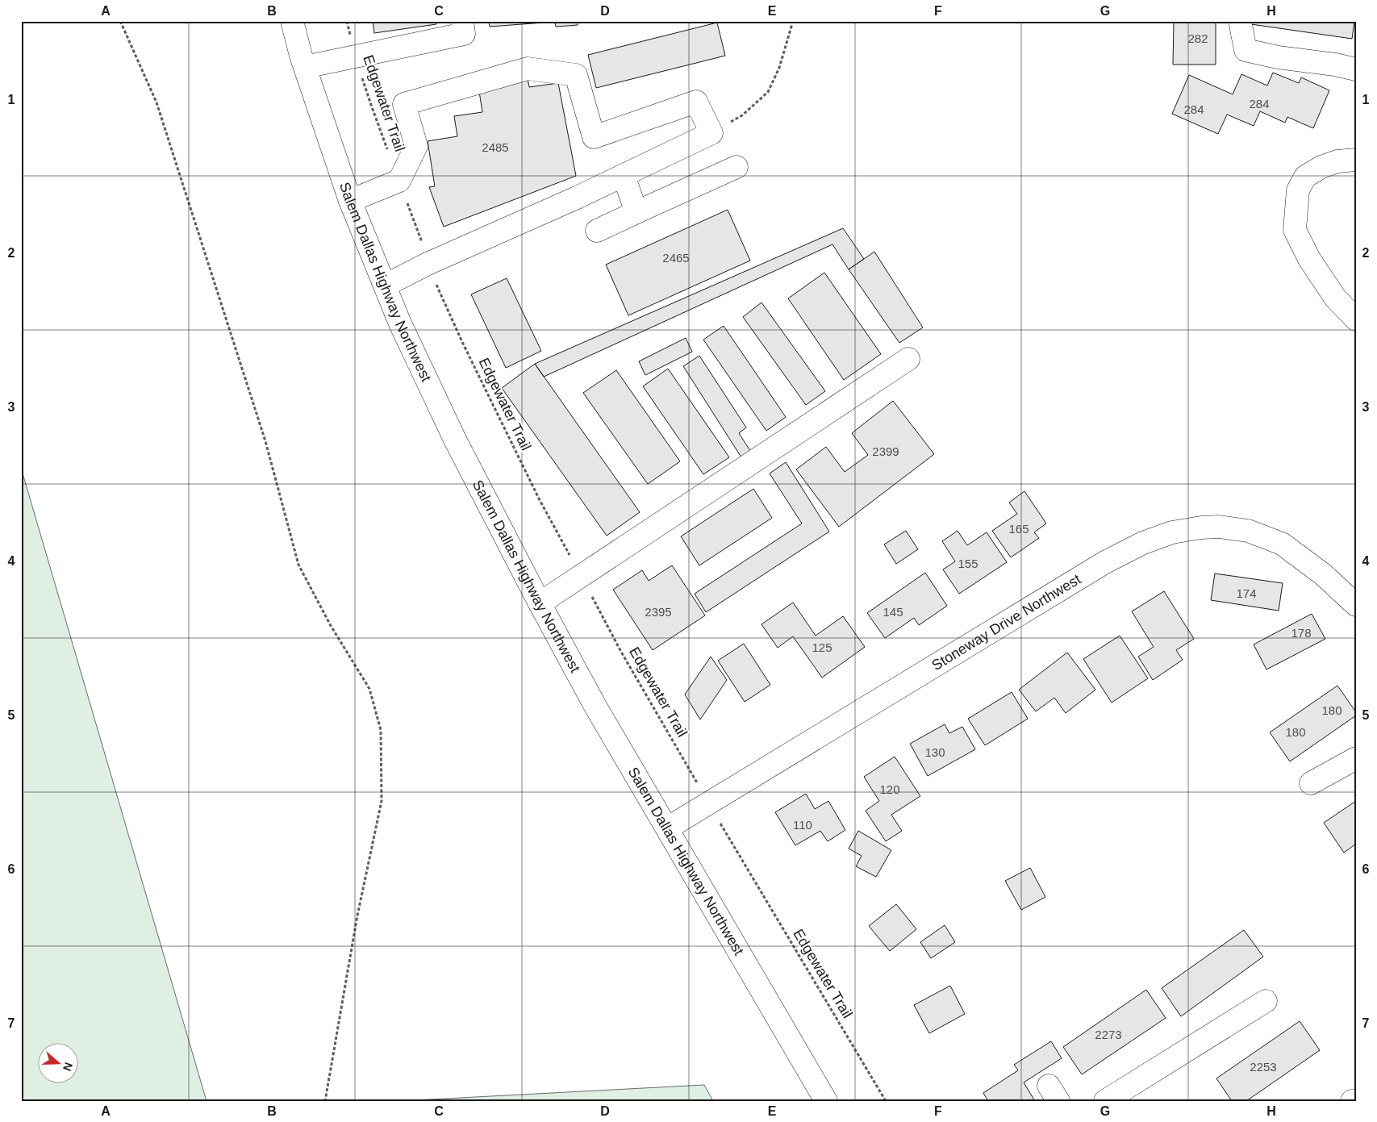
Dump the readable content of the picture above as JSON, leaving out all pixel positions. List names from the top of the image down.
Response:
{
  "streets": {
    "main road": ["Salem Dallas Highway Northwest", "Stoneway Drive Northwest"],
    "path": ["Edgewater Trail"]
  },
  "crossings": [
    ["Salem Dallas Highway Northwest", "Stoneway Drive Northwest"]
  ],
  "house_numbers": [
    "282",
    "284",
    "284",
    "2485",
    "2465",
    "2399",
    "165",
    "155",
    "174",
    "2395",
    "145",
    "178",
    "125",
    "180",
    "180",
    "130",
    "120",
    "110",
    "2273",
    "2253"
  ],
  "north": "right",
  "grid": {
    "columns": [
      "A",
      "B",
      "C",
      "D",
      "E",
      "F",
      "G",
      "H"
    ],
    "rows": [
      "1",
      "2",
      "3",
      "4",
      "5",
      "6",
      "7"
    ]
  }
}
